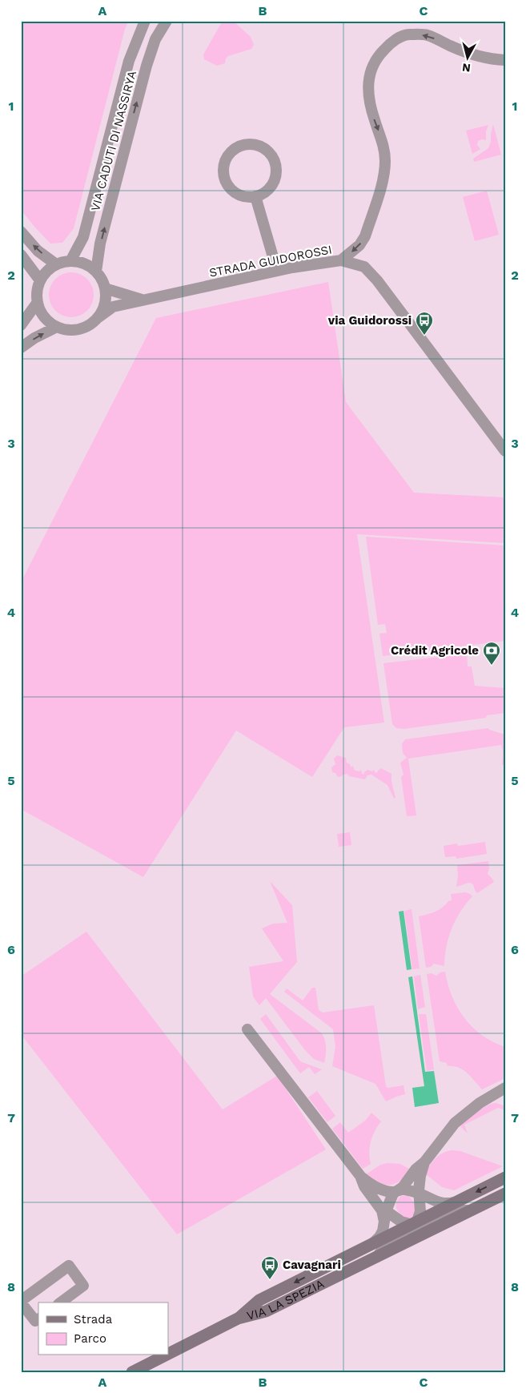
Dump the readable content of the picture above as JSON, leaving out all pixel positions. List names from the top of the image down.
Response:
{
  "streets": {
    "main road": ["VIA LA SPEZIA"],
    "street": ["VIA CADUTI DI NASSIRYA", "STRADA GUIDOROSSI"]
  },
  "crossings": [
    ["VIA CADUTI DI NASSIRYA", "STRADA GUIDOROSSI"]
  ],
  "places": {
    "bus stop": ["via Guidorossi", "Cavagnari"],
    "bank": ["Crédit Agricole"]
  },
  "legend": ["Strada", "Parco"],
  "north": "bottom",
  "grid": {
    "columns": ["A", "B", "C"],
    "rows": [
      "1",
      "2",
      "3",
      "4",
      "5",
      "6",
      "7",
      "8"
    ]
  }
}
